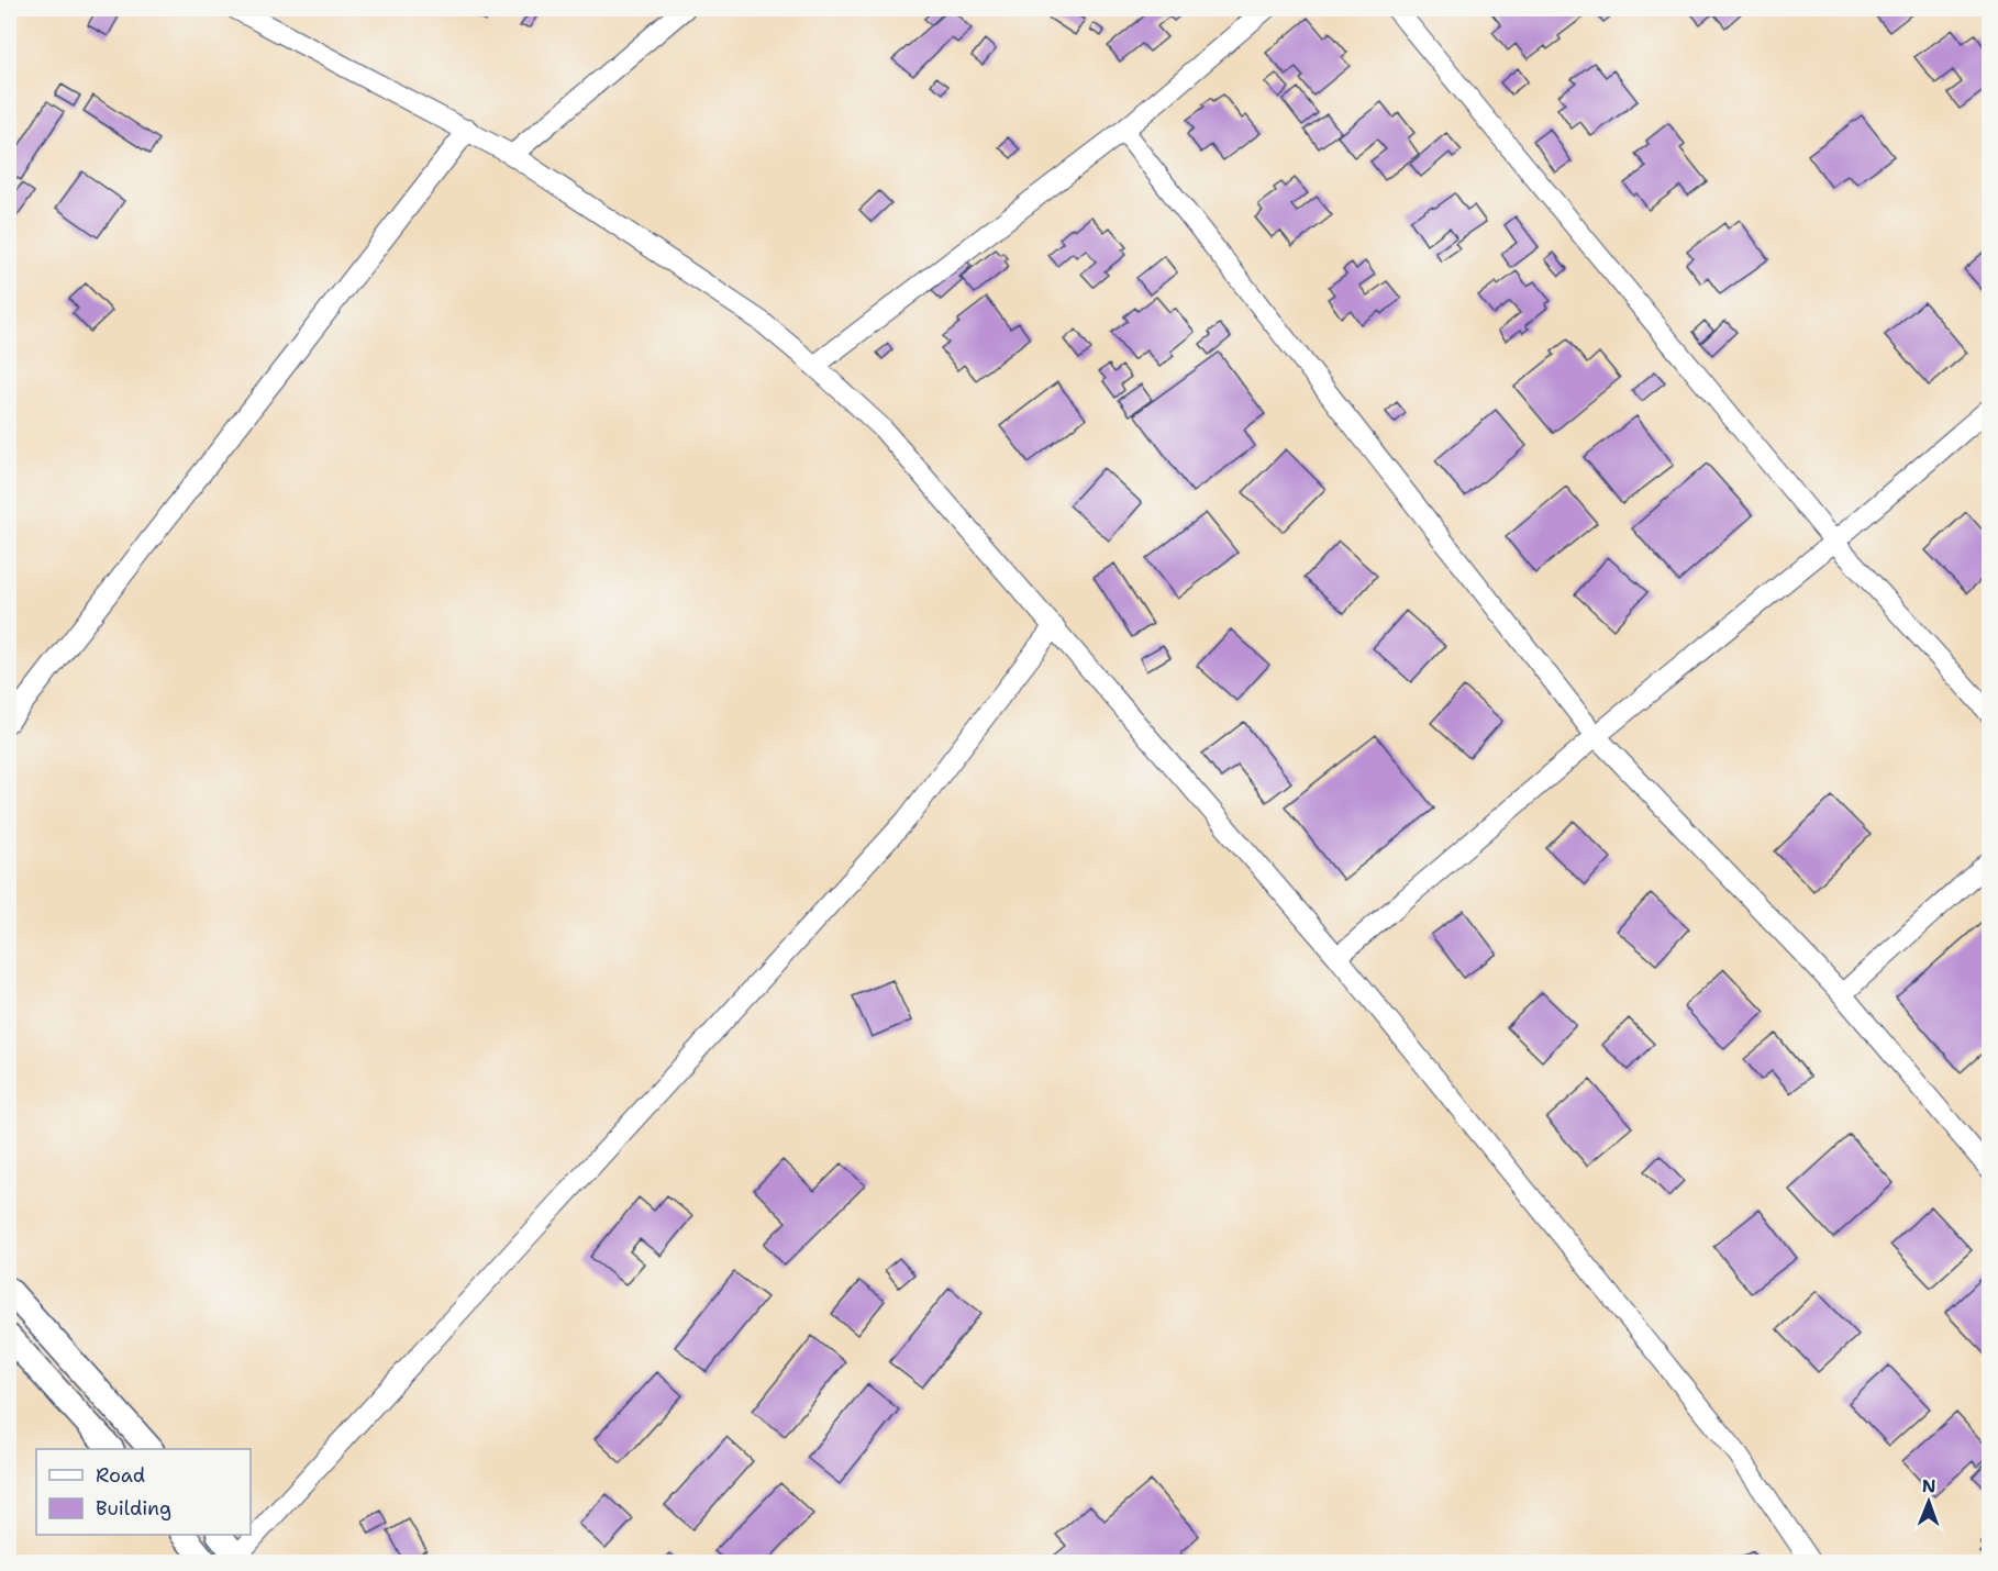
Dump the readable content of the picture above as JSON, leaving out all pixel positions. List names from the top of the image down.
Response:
{
  "legend": ["Road", "Building"],
  "north": "top"
}
